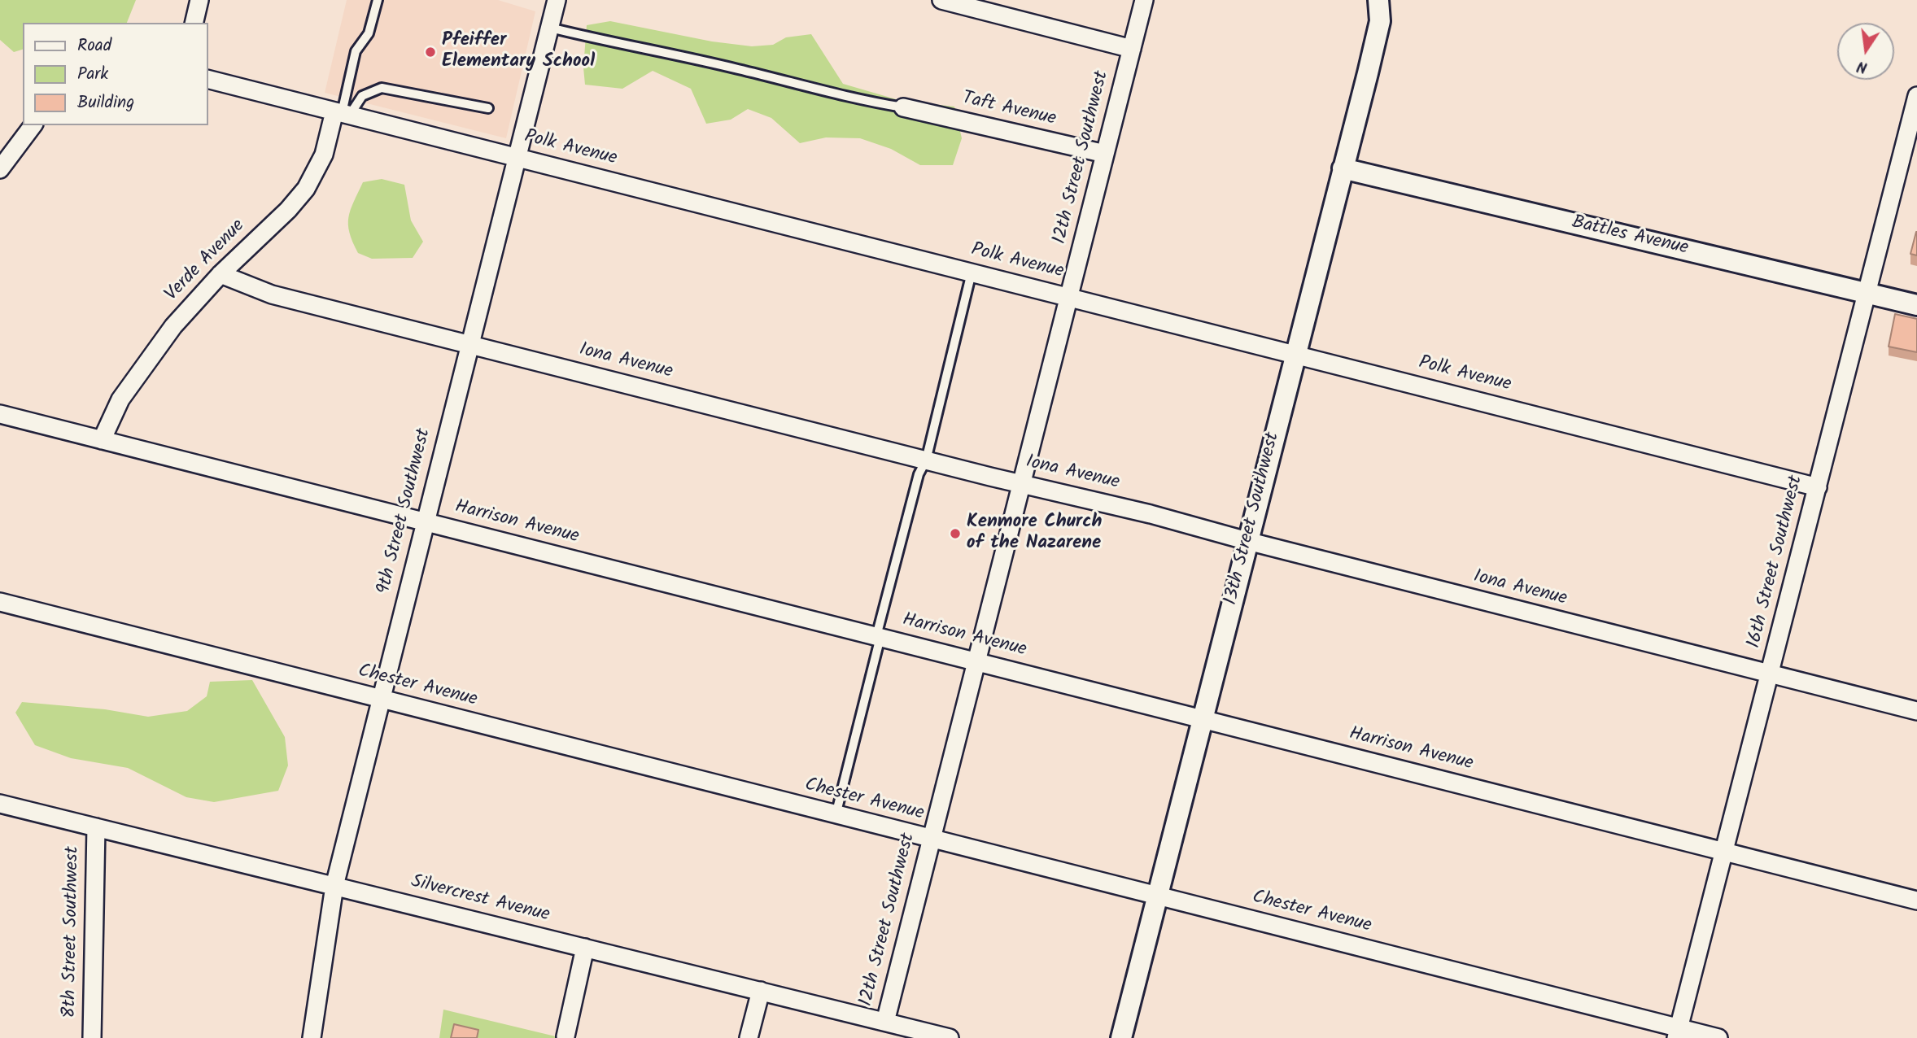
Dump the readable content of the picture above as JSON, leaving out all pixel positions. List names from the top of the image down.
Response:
{
  "streets": {
    "street": [
      "Taft Avenue",
      "Polk Avenue",
      "12th Street Southwest",
      "Battles Avenue",
      "Verde Avenue",
      "Iona Avenue",
      "9th Street Southwest",
      "13th Street Southwest",
      "Harrison Avenue",
      "16th Street Southwest",
      "Chester Avenue",
      "Silvercrest Avenue",
      "8th Street Southwest"
    ]
  },
  "crossings": [
    ["Taft Avenue", "12th Street Southwest"],
    ["Polk Avenue", "12th Street Southwest"],
    ["Polk Avenue", "Verde Avenue"],
    ["Polk Avenue", "9th Street Southwest"],
    ["Polk Avenue", "13th Street Southwest"],
    ["Polk Avenue", "16th Street Southwest"],
    ["12th Street Southwest", "Iona Avenue"],
    ["12th Street Southwest", "Harrison Avenue"],
    ["12th Street Southwest", "Chester Avenue"],
    ["12th Street Southwest", "Silvercrest Avenue"],
    ["Battles Avenue", "13th Street Southwest"],
    ["Battles Avenue", "16th Street Southwest"],
    ["Verde Avenue", "Iona Avenue"],
    ["Verde Avenue", "Harrison Avenue"],
    ["Iona Avenue", "9th Street Southwest"],
    ["Iona Avenue", "13th Street Southwest"],
    ["Iona Avenue", "16th Street Southwest"],
    ["9th Street Southwest", "Harrison Avenue"],
    ["9th Street Southwest", "Chester Avenue"],
    ["9th Street Southwest", "Silvercrest Avenue"],
    ["13th Street Southwest", "Harrison Avenue"],
    ["13th Street Southwest", "Chester Avenue"],
    ["Harrison Avenue", "16th Street Southwest"],
    ["16th Street Southwest", "Chester Avenue"],
    ["Silvercrest Avenue", "8th Street Southwest"]
  ],
  "places": ["Pfeiffer Elementary School", "Kenmore Church of the Nazarene"],
  "legend": ["Road", "Park", "Building"],
  "north": "bottom"
}
